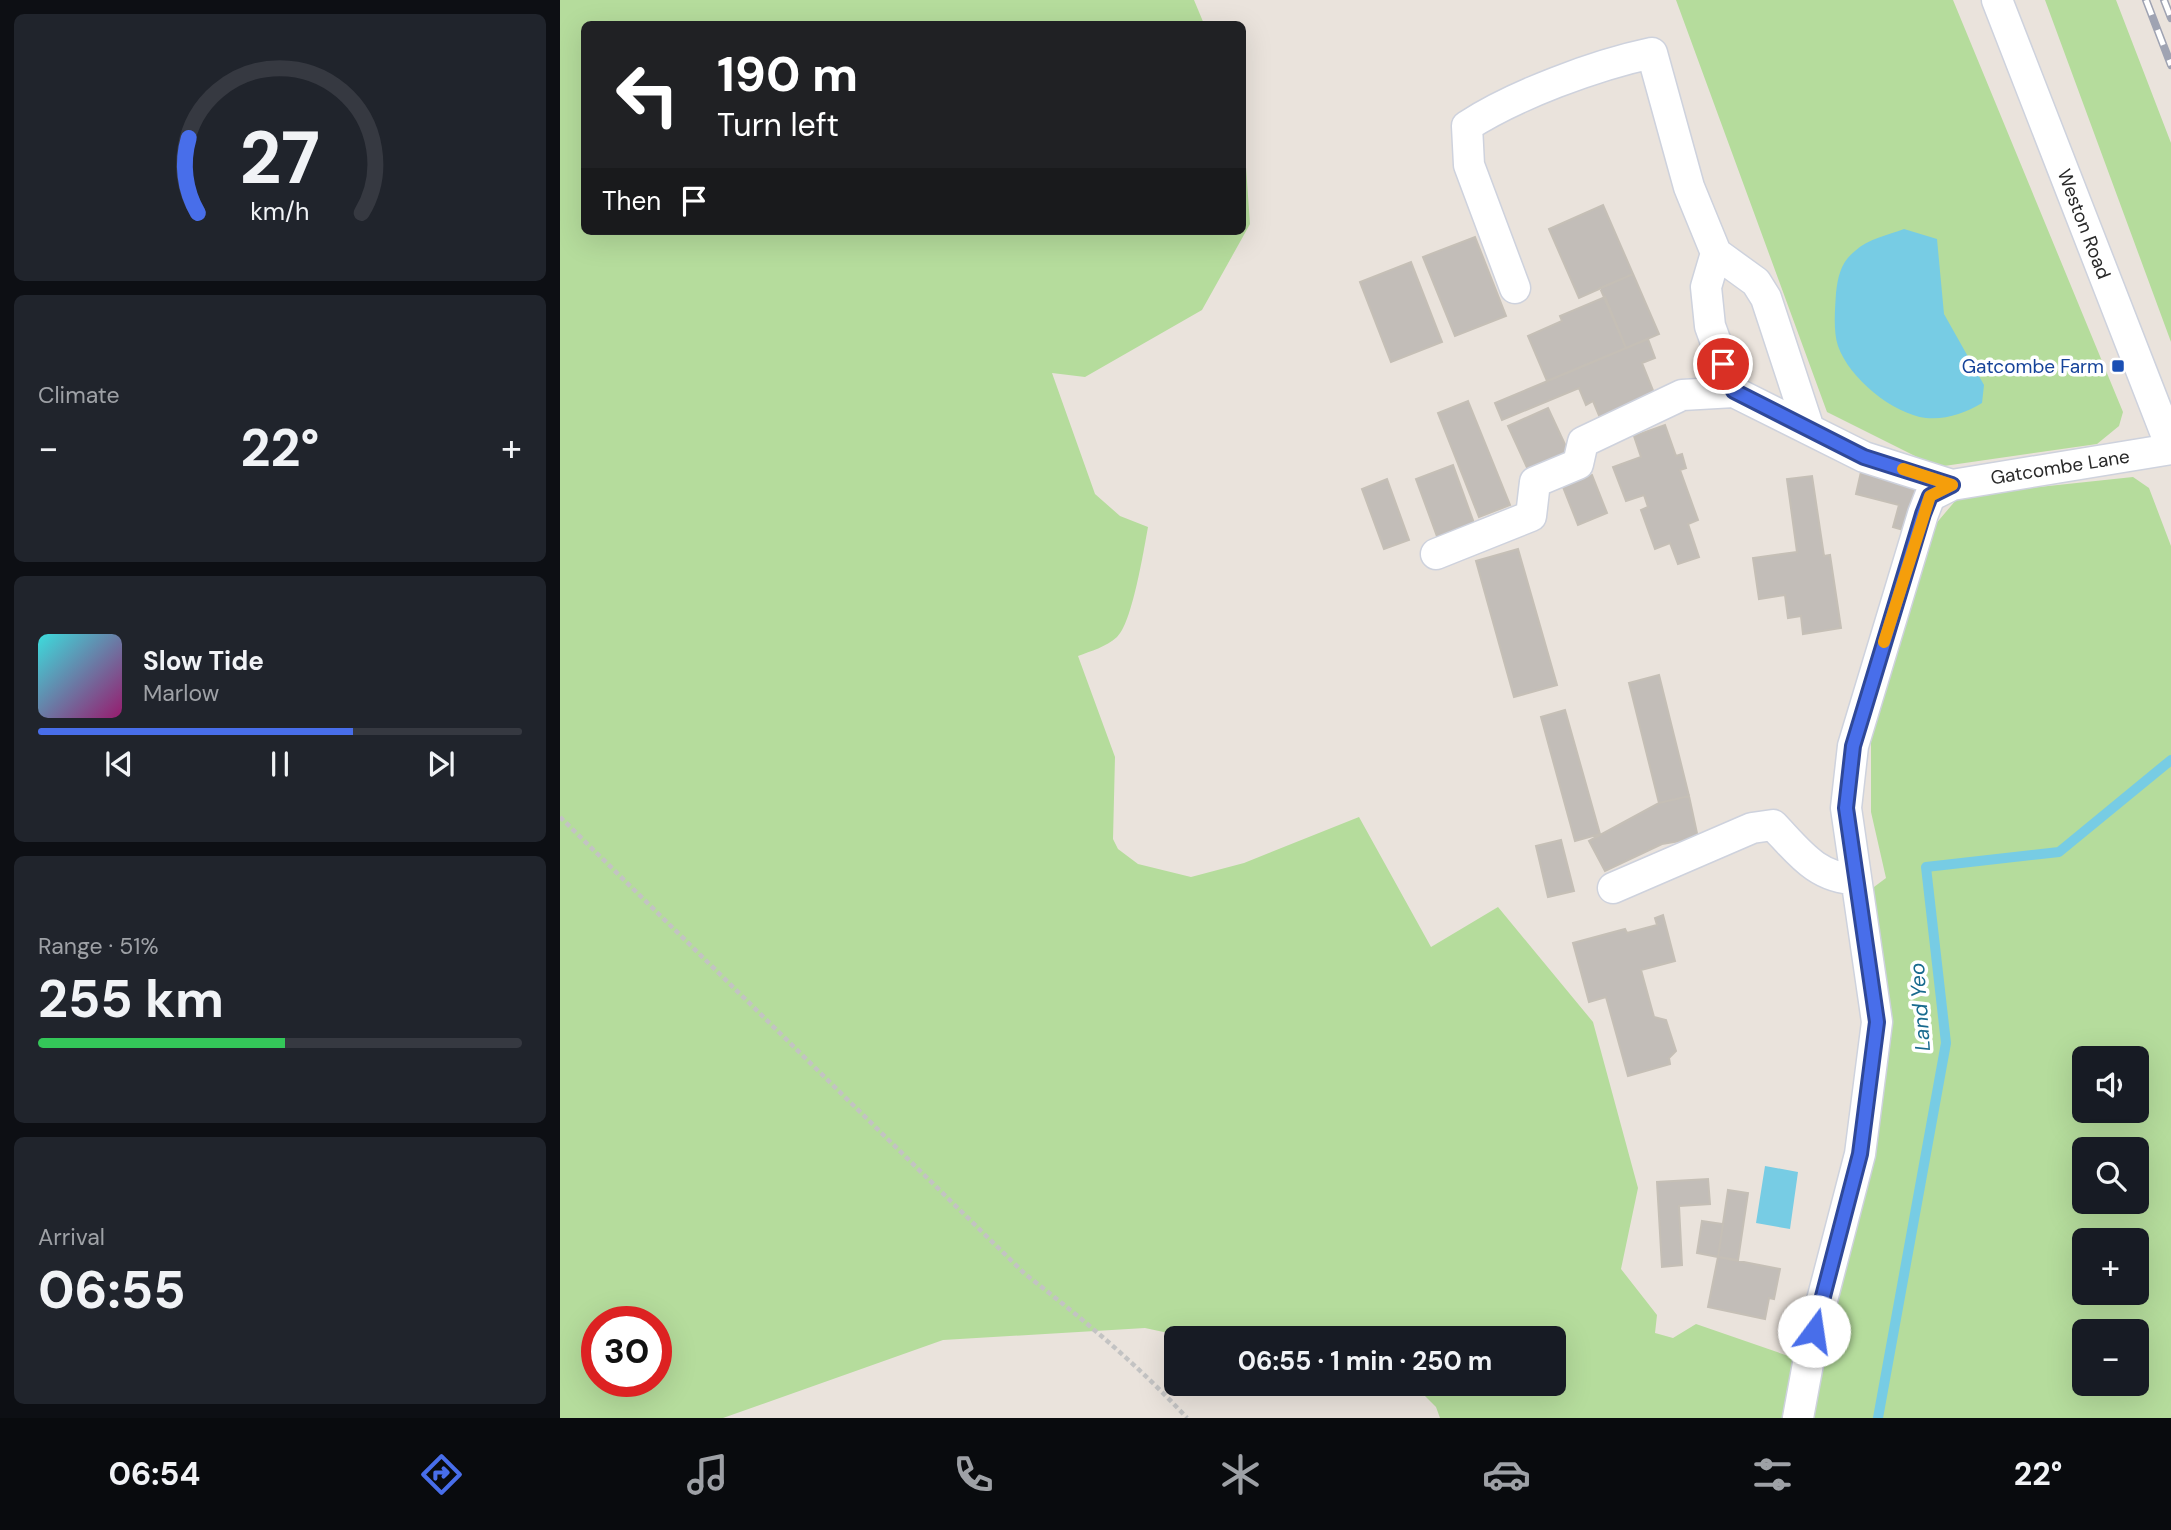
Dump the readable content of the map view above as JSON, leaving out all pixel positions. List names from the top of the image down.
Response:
{
  "streets": {
    "street": ["Weston Road", "Gatcombe Lane"]
  },
  "crossings": [
    ["Weston Road", "Gatcombe Lane"]
  ],
  "water": ["Land Yeo"],
  "places": {
    "transit": ["Gatcombe Farm"]
  },
  "page": {
    "turn": ["190 m", "Turn left"],
    "then": "Then",
    "tile": [
      "Climate",
      ["Range · 51%", "255 km"],
      ["Arrival", "06:55"]
    ],
    "heat": ["−", "22°", "+"],
    "song": ["Slow Tide", "Marlow"],
    "map_buttons": ["+", "−"],
    "limit": "30",
    "trip": "06:55 · 1 min · 250 m",
    "tabs": ["06:54", "22°"],
    "gauge": ["27", "km/h"]
  }
}
